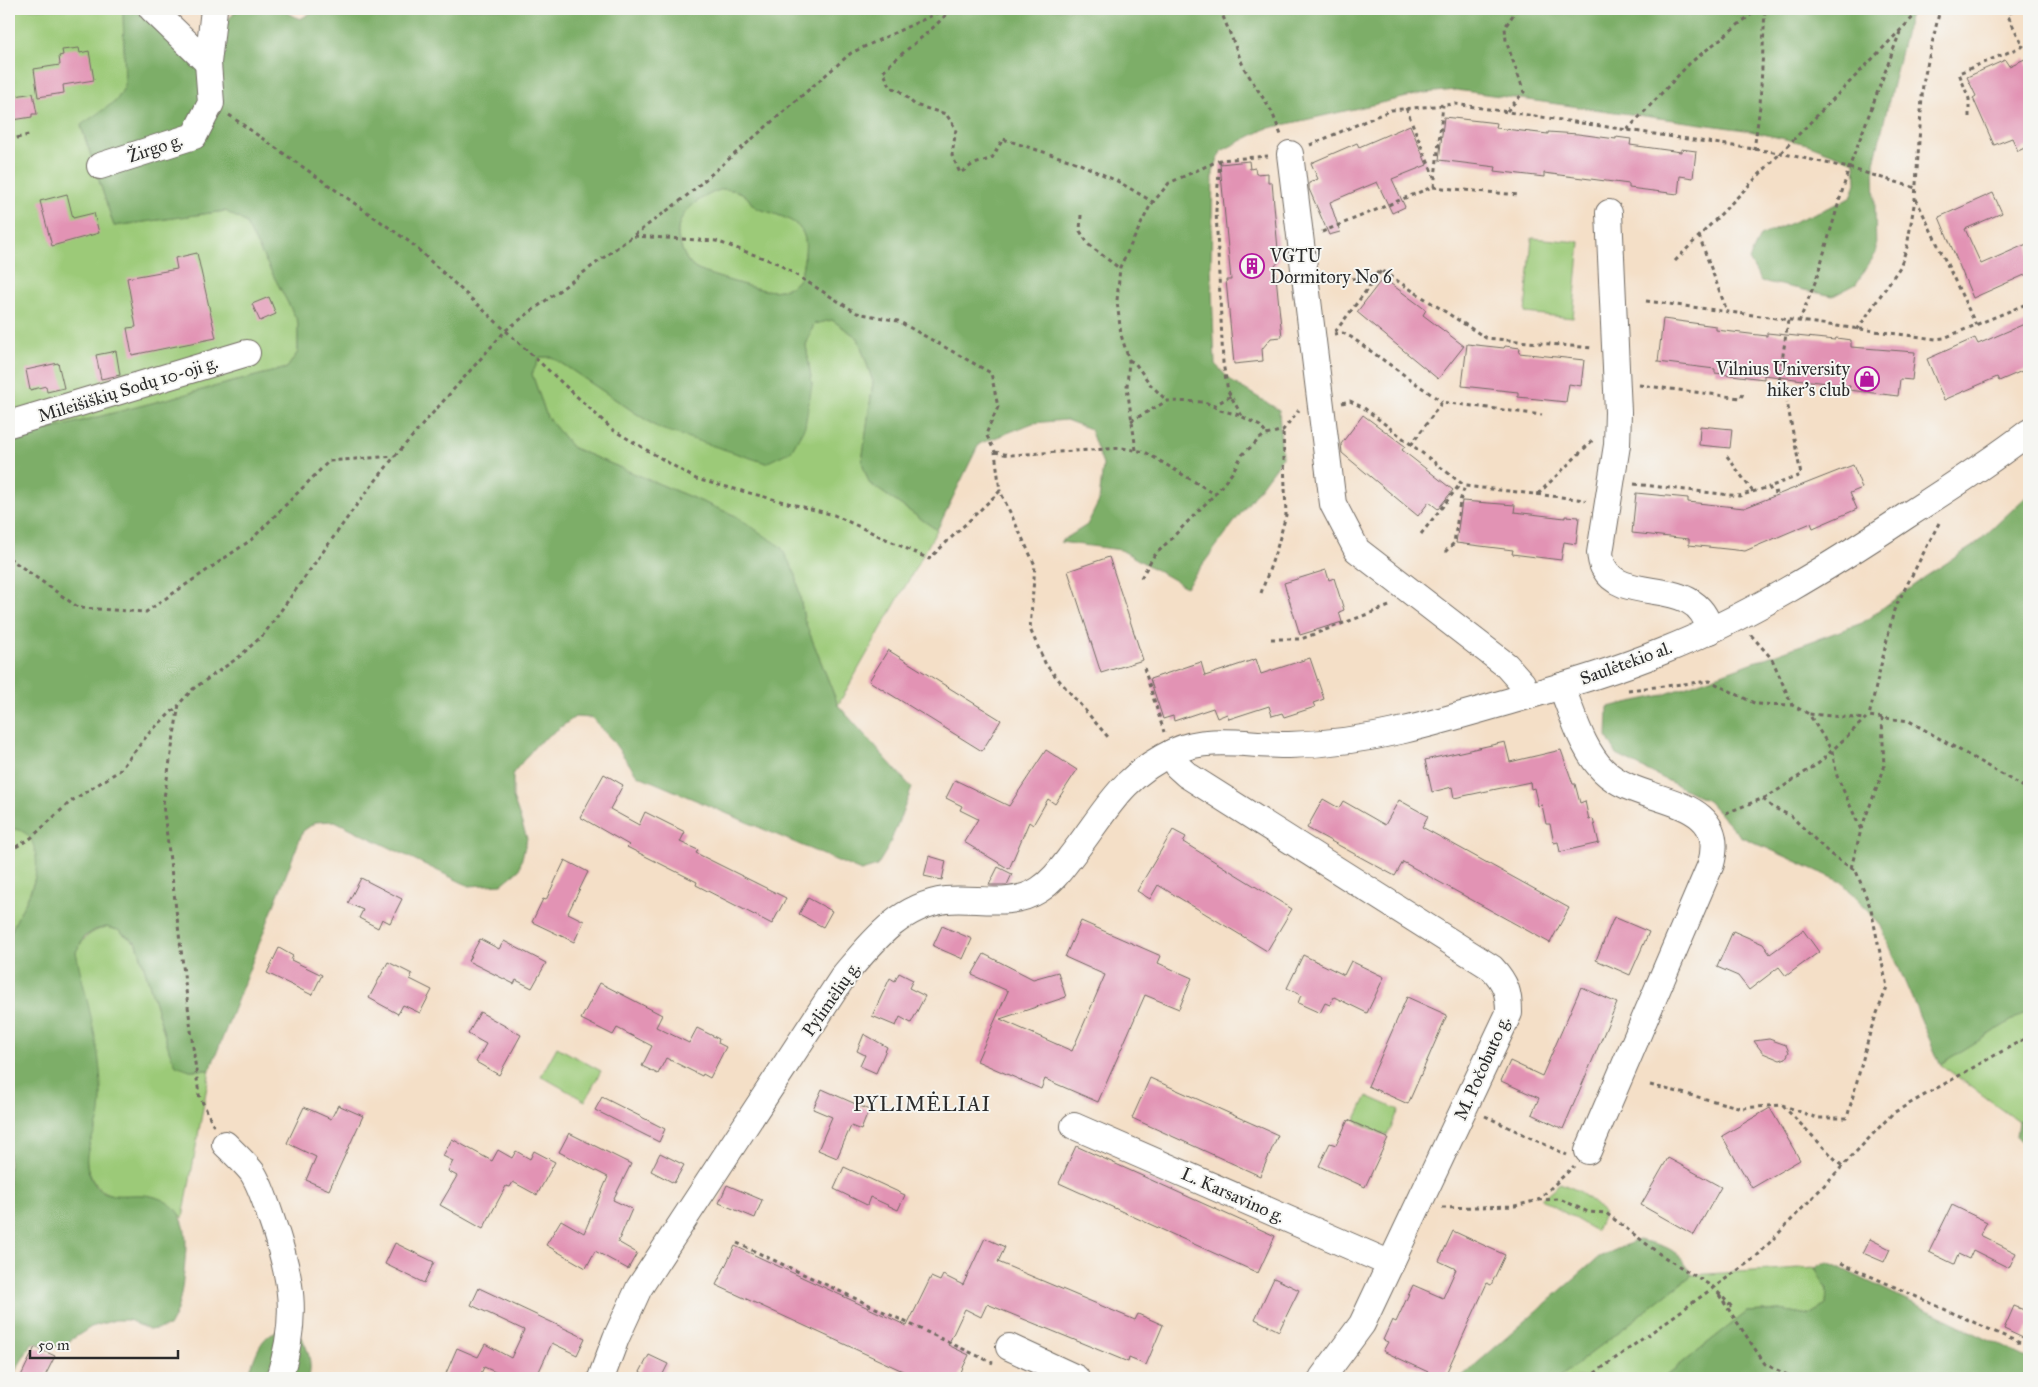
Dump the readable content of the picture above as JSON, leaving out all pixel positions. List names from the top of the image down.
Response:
{
  "streets": {
    "street": [
      "Žirgo g.",
      "Mileišiškių Sodų 10-oji g.",
      "Saulėtekio al.",
      "Pylimėlių g.",
      "M. Počobuto g.",
      "L. Karsavino g."
    ]
  },
  "crossings": [
    ["Saulėtekio al.", "Pylimėlių g."],
    ["Saulėtekio al.", "M. Počobuto g."],
    ["Pylimėlių g.", "M. Počobuto g."],
    ["M. Počobuto g.", "L. Karsavino g."]
  ],
  "districts": ["PYLIMĖLIAI"],
  "places": {
    "building": ["VGTU Dormitory No 6"],
    "shop": ["Vilnius University hiker's club"]
  },
  "scale_bar": "50 m"
}
